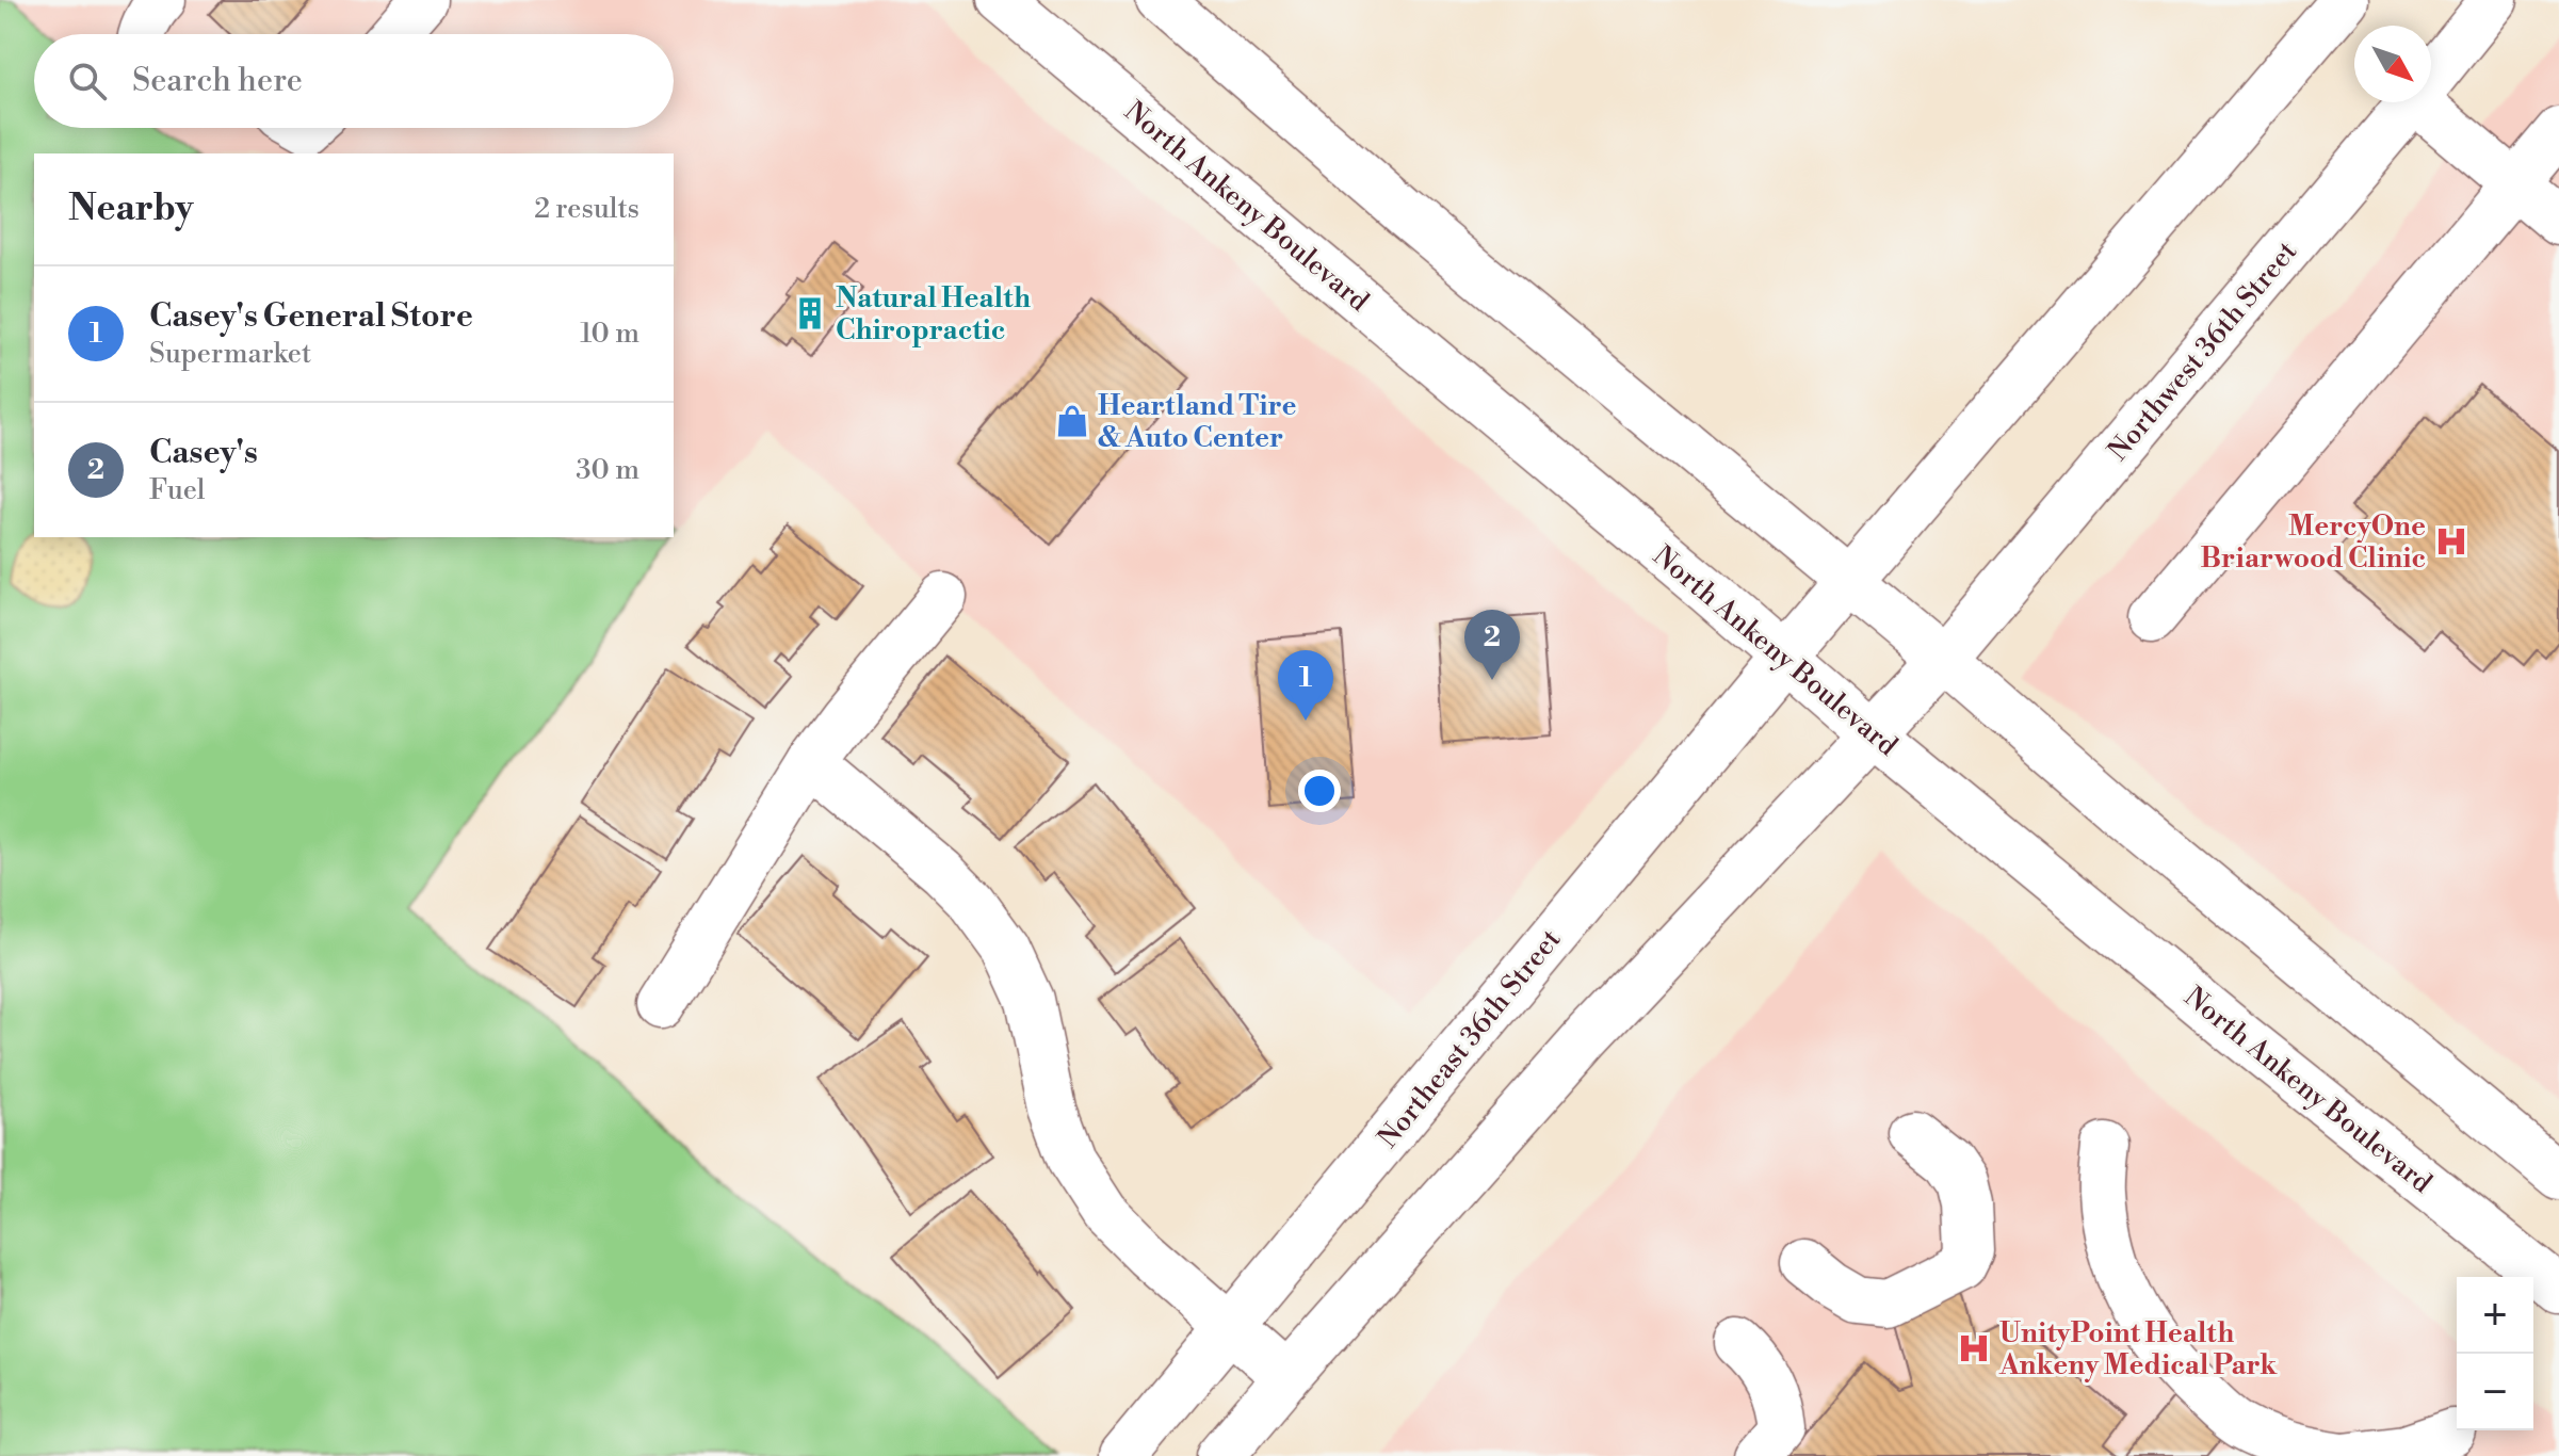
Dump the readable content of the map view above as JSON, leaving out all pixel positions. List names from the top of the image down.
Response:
{
  "streets": {
    "main road": ["North Ankeny Boulevard", "Northwest 36th Street", "Northeast 36th Street"]
  },
  "crossings": [
    ["North Ankeny Boulevard", "Northwest 36th Street"],
    ["North Ankeny Boulevard", "Northeast 36th Street"]
  ],
  "places": {
    "building": ["Natural Health Chiropractic"],
    "shop": ["Heartland Tire & Auto Center"],
    "hospital": ["MercyOne Briarwood Clinic", "UnityPoint Health Ankeny Medical Park"]
  },
  "north": "bottom right",
  "page": {
    "search": "Search here",
    "heading": ["Nearby", "2 results"],
    "list": [
      {
        "mark": "1",
        "name": "Casey's General Store",
        "note": "Supermarket",
        "value": "10 m"
      },
      {
        "mark": "2",
        "name": "Casey's",
        "note": "Fuel",
        "value": "30 m"
      }
    ],
    "pins": ["2", "1"],
    "map_buttons": ["+", "−"]
  }
}
